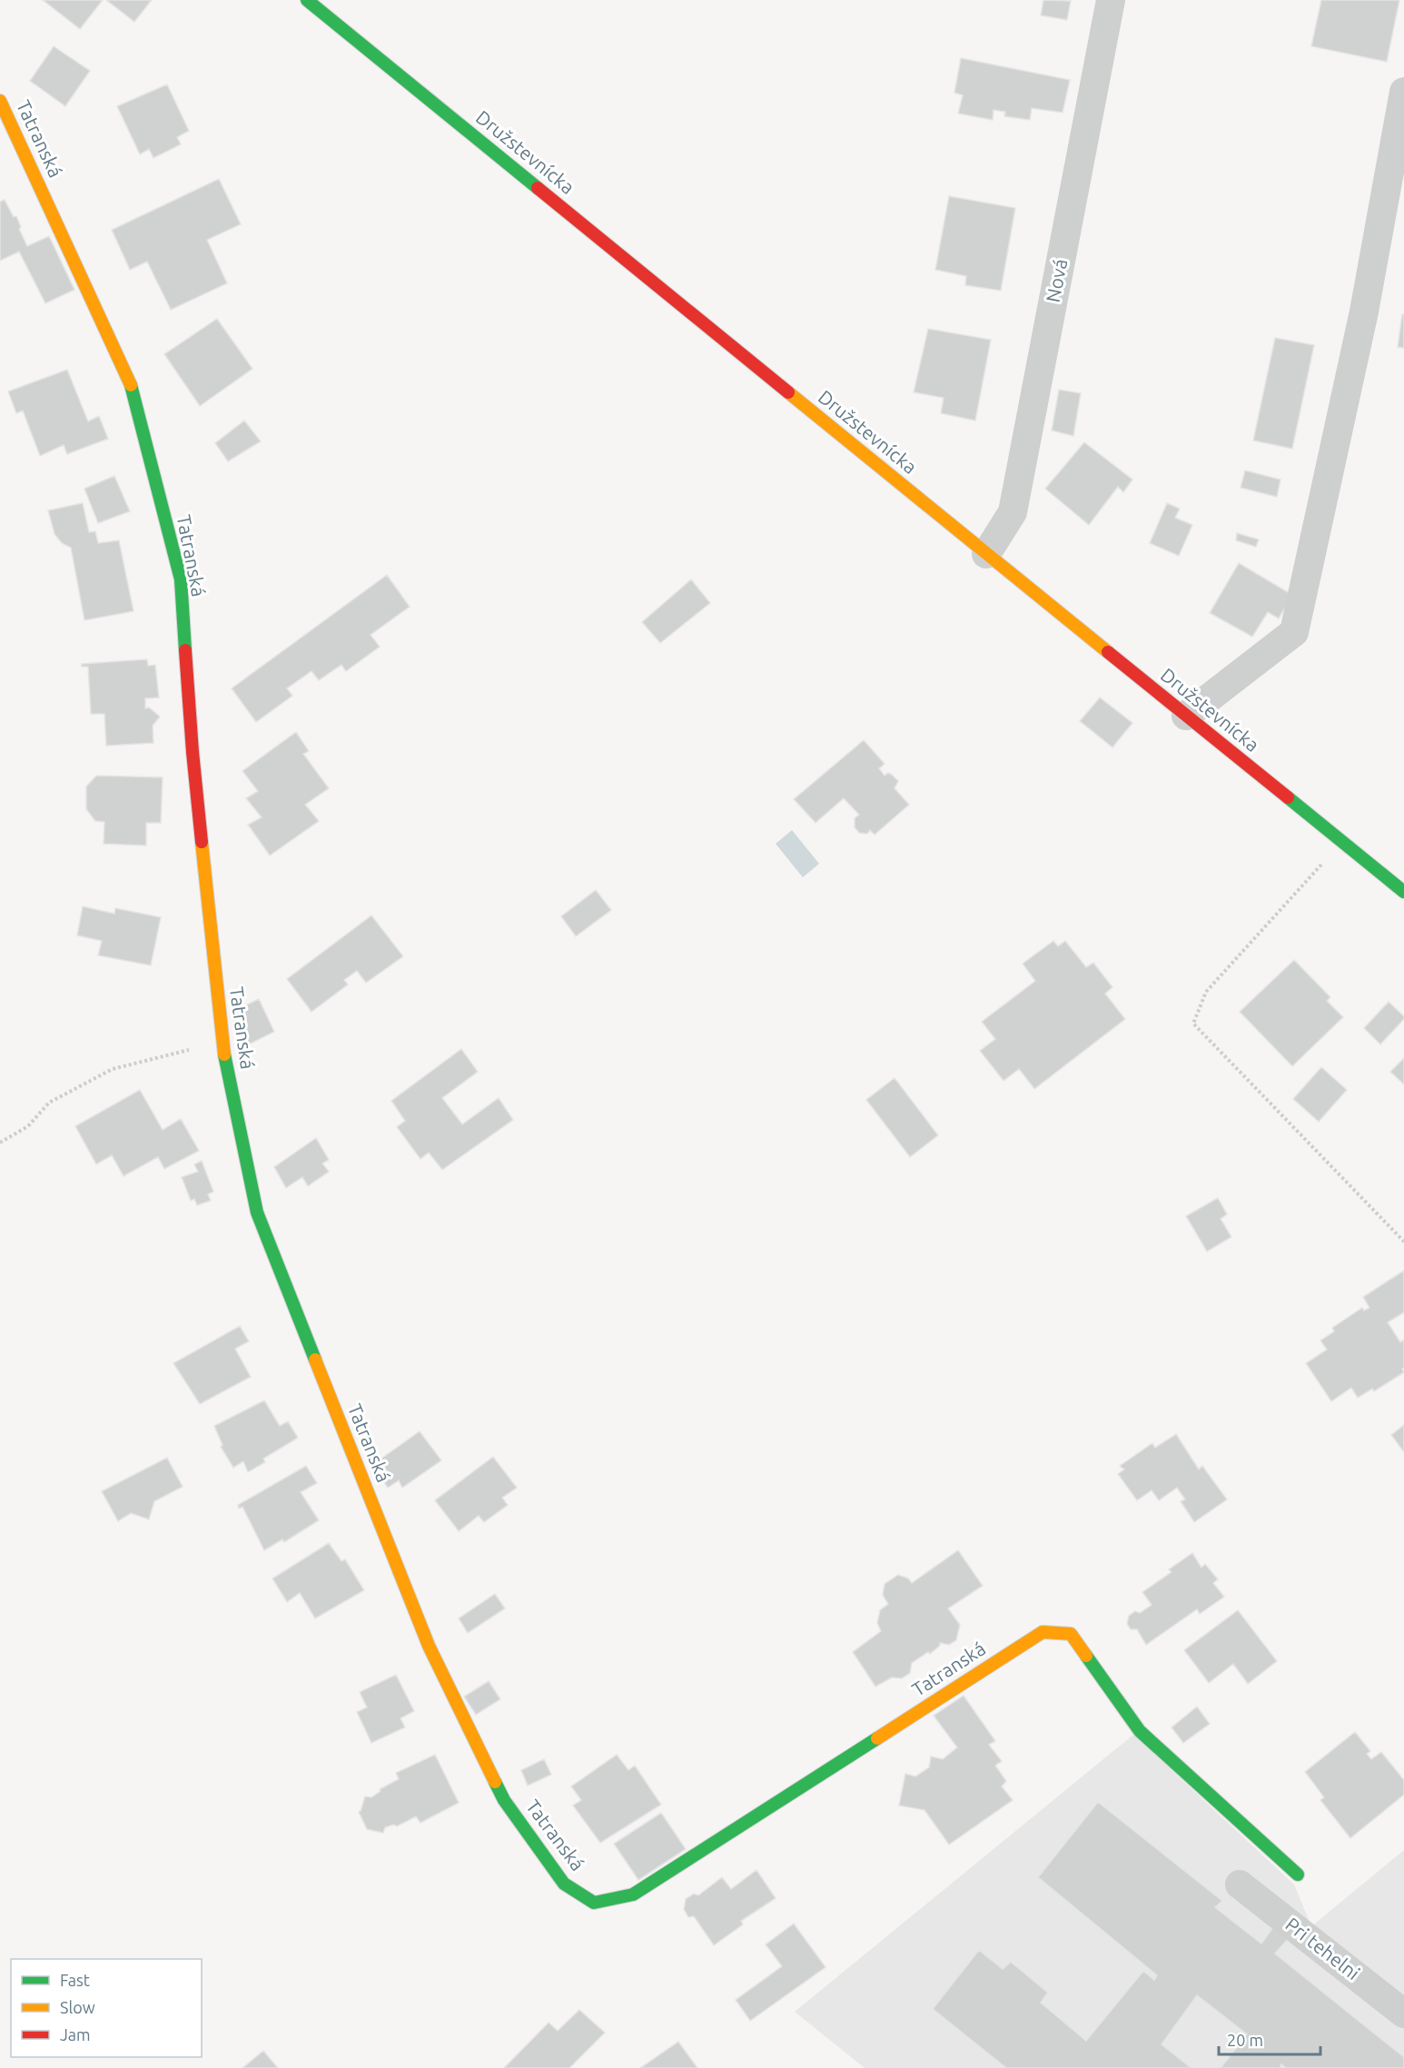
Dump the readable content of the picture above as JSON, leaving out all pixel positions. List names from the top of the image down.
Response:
{
  "streets": {
    "street": [
      "Tatranská",
      "Družstevnícka",
      "Nová",
      "Pri tehelni"
    ]
  },
  "crossings": [
    ["Družstevnícka", "Nová"]
  ],
  "legend": ["Fast", "Slow", "Jam"],
  "scale_bar": "20 m"
}
